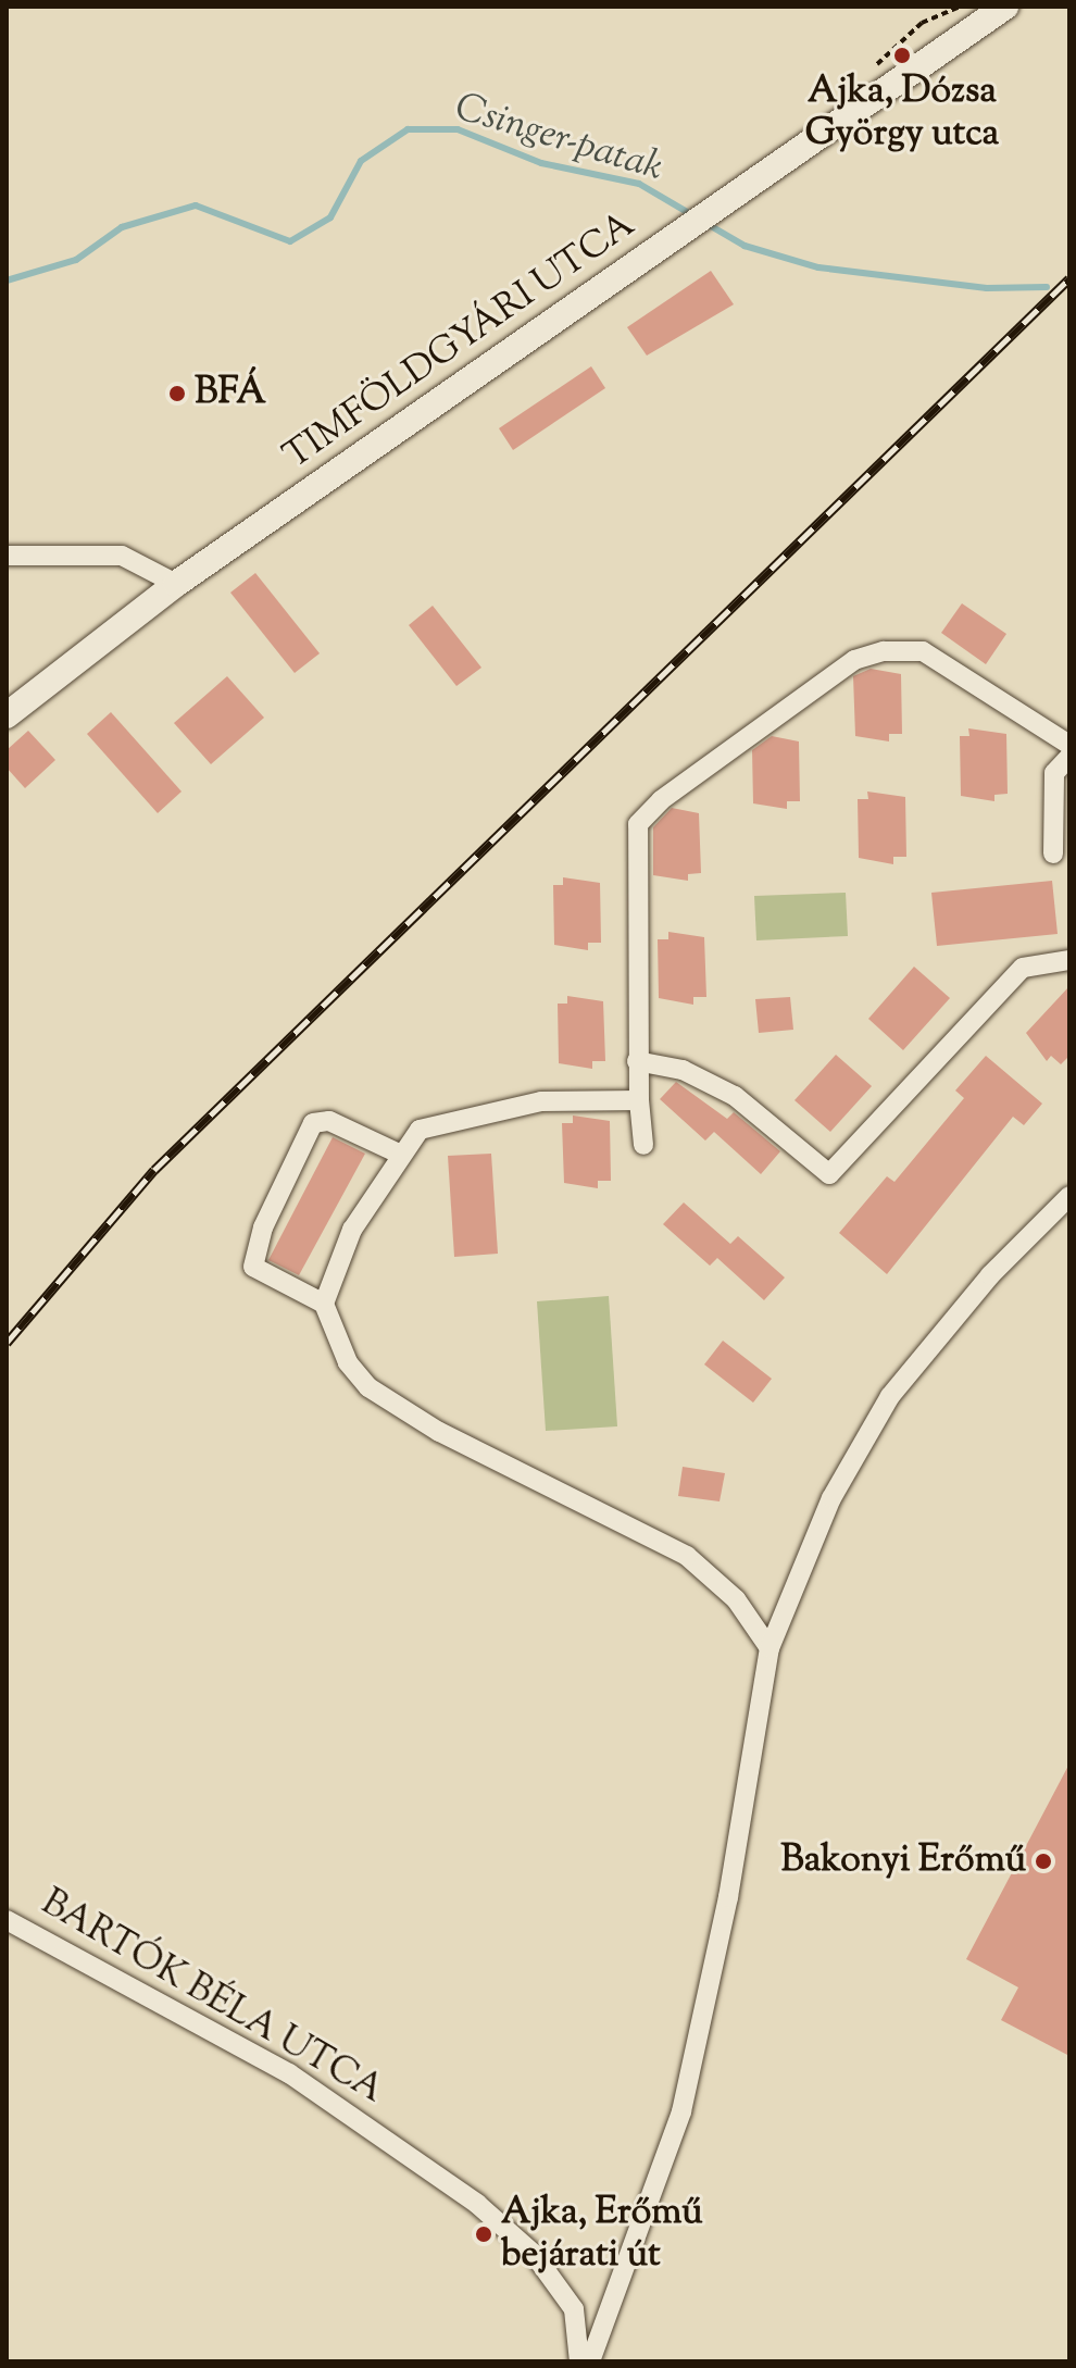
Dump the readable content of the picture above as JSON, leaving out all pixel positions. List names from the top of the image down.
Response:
{
  "streets": {
    "main road": ["TIMFÖLDGYÁRI UTCA"],
    "street": ["BARTÓK BÉLA UTCA"]
  },
  "water": ["Csinger-patak"],
  "places": [
    "Ajka, Dózsa György utca",
    "BFÁ",
    "Bakonyi Erőmű",
    "Ajka, Erőmű bejárati út"
  ]
}
